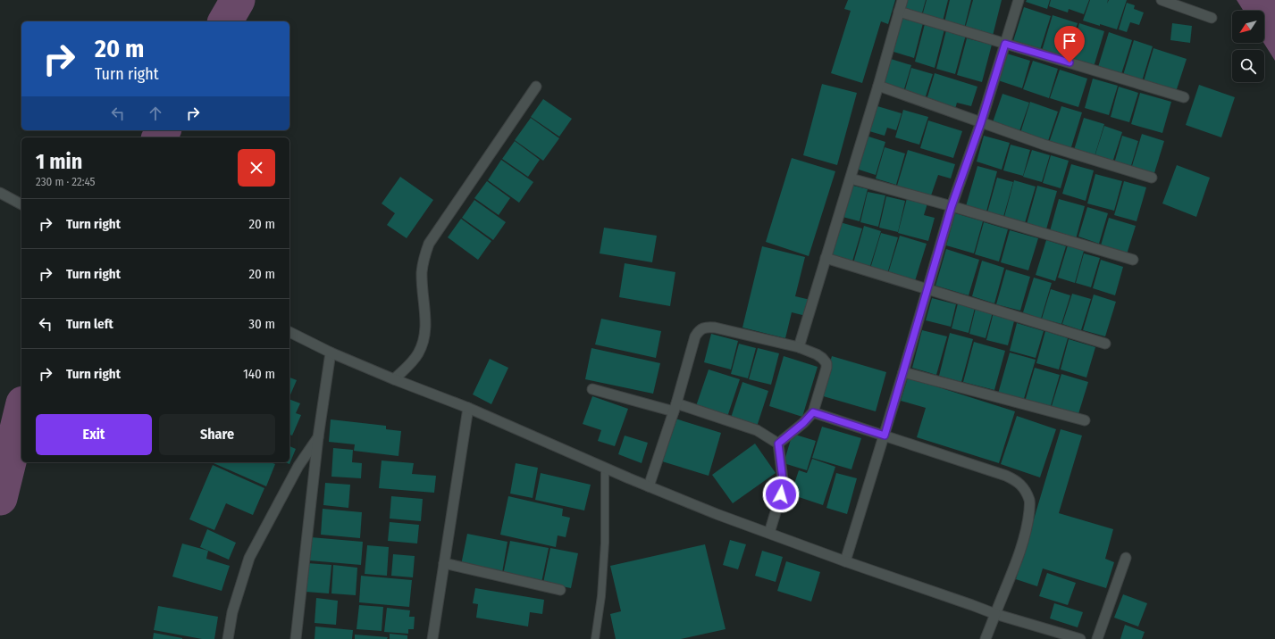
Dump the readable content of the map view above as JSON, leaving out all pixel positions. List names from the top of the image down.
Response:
{
  "north": "bottom left",
  "page": {
    "turn": ["20 m", "Turn right"],
    "heading": ["1 min", "230 m · 22:45"],
    "list": [
      {
        "name": "Turn right",
        "value": "20 m"
      },
      {
        "name": "Turn right",
        "value": "20 m"
      },
      {
        "name": "Turn left",
        "value": "30 m"
      },
      {
        "name": "Turn right",
        "value": "140 m"
      }
    ],
    "buttons": ["Exit", "Share"]
  }
}
